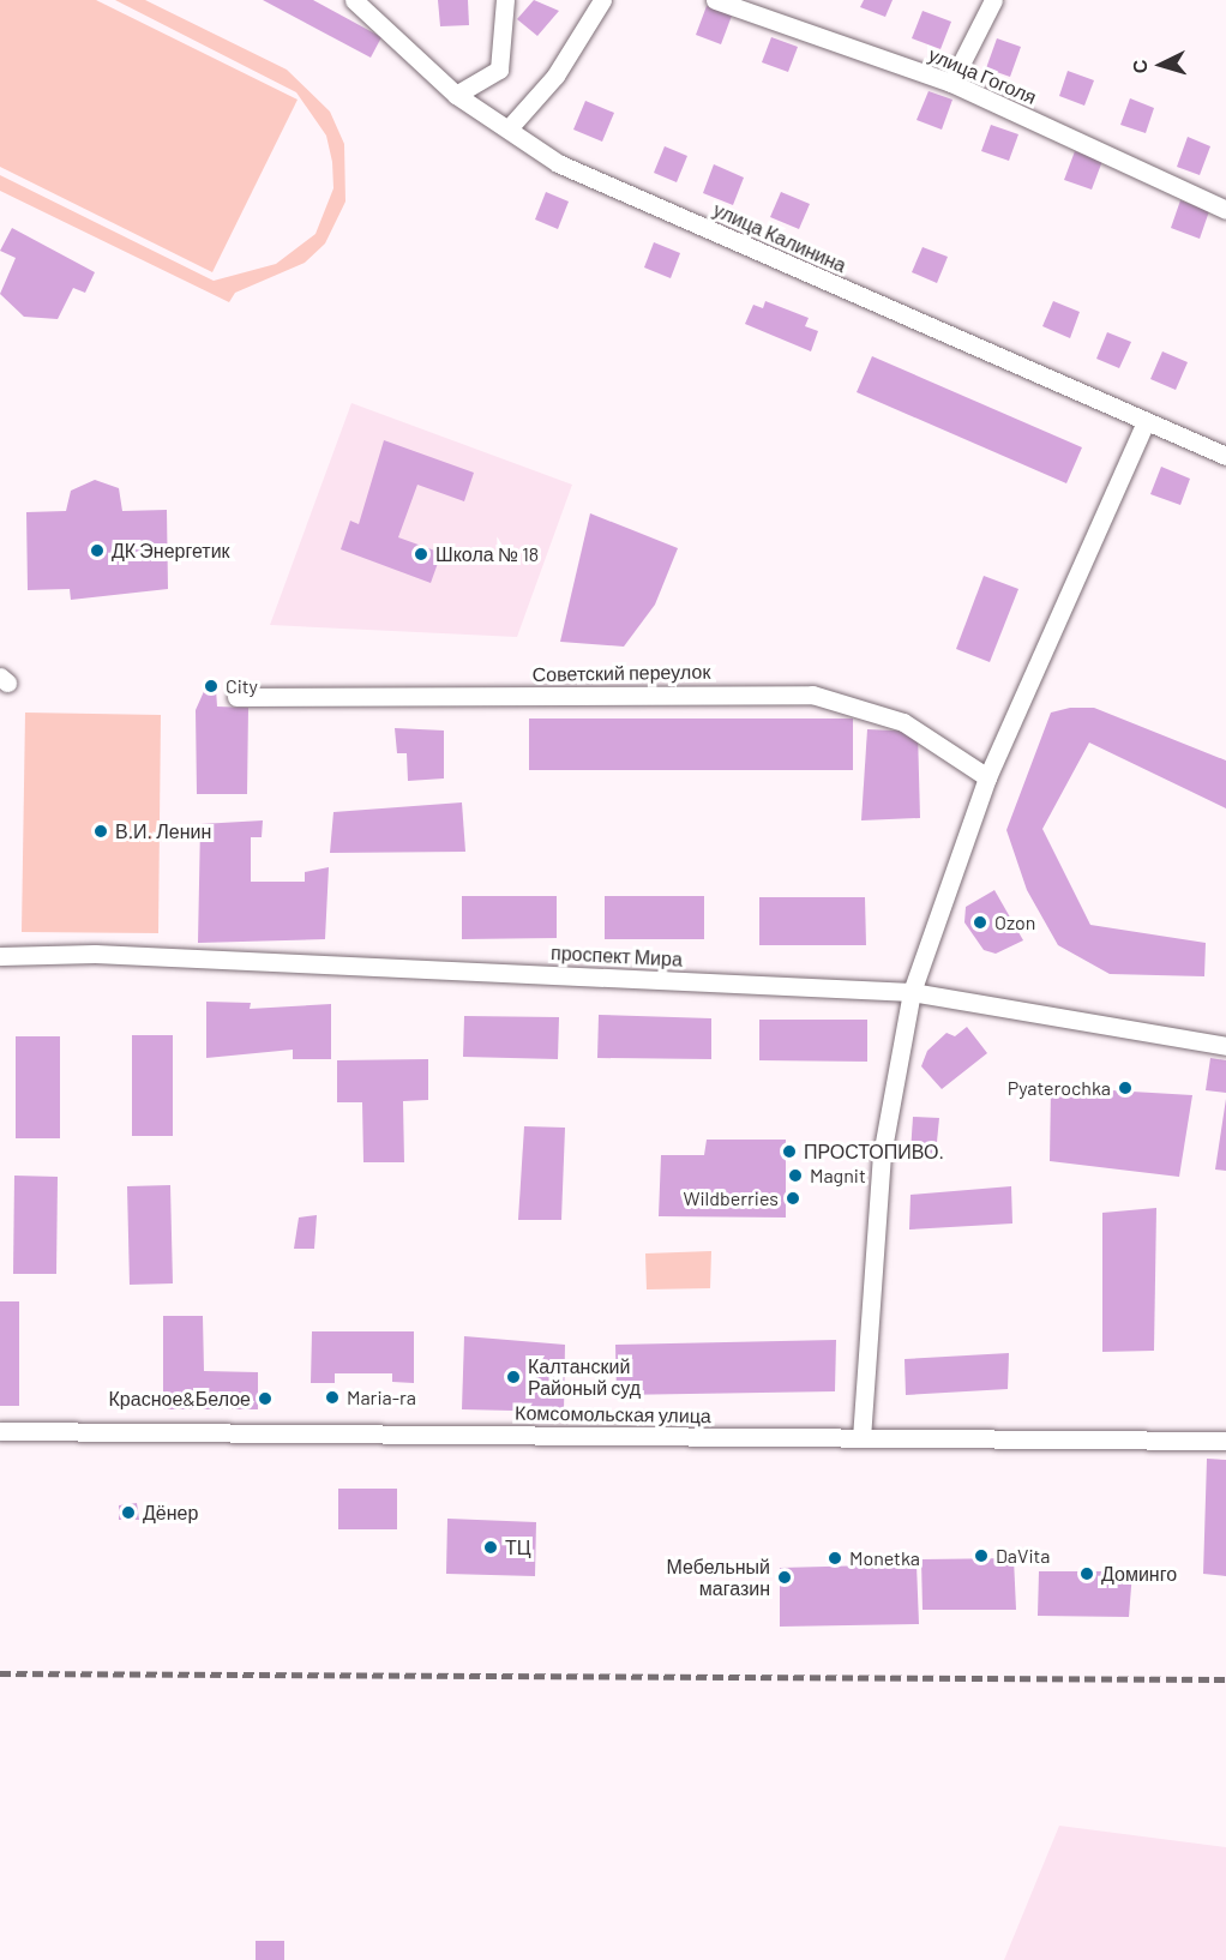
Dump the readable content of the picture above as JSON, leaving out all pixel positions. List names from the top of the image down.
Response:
{
  "streets": {
    "street": [
      "улица Гоголя",
      "улица Калинина",
      "Советский переулок",
      "проспект Мира",
      "Комсомольская улица"
    ]
  },
  "places": [
    "ДК Энергетик",
    "Школа № 18",
    "City",
    "В.И. Ленин",
    "Ozon",
    "Pyaterochka",
    "ПРОСТОПИВО.",
    "Magnit",
    "Wildberries",
    "Калтанский Районый суд",
    "Maria-ra",
    "Красное&Белое",
    "Дёнер",
    "ТЦ",
    "DaVita",
    "Monetka",
    "Доминго",
    "Мебельный магазин"
  ],
  "north": "left"
}
